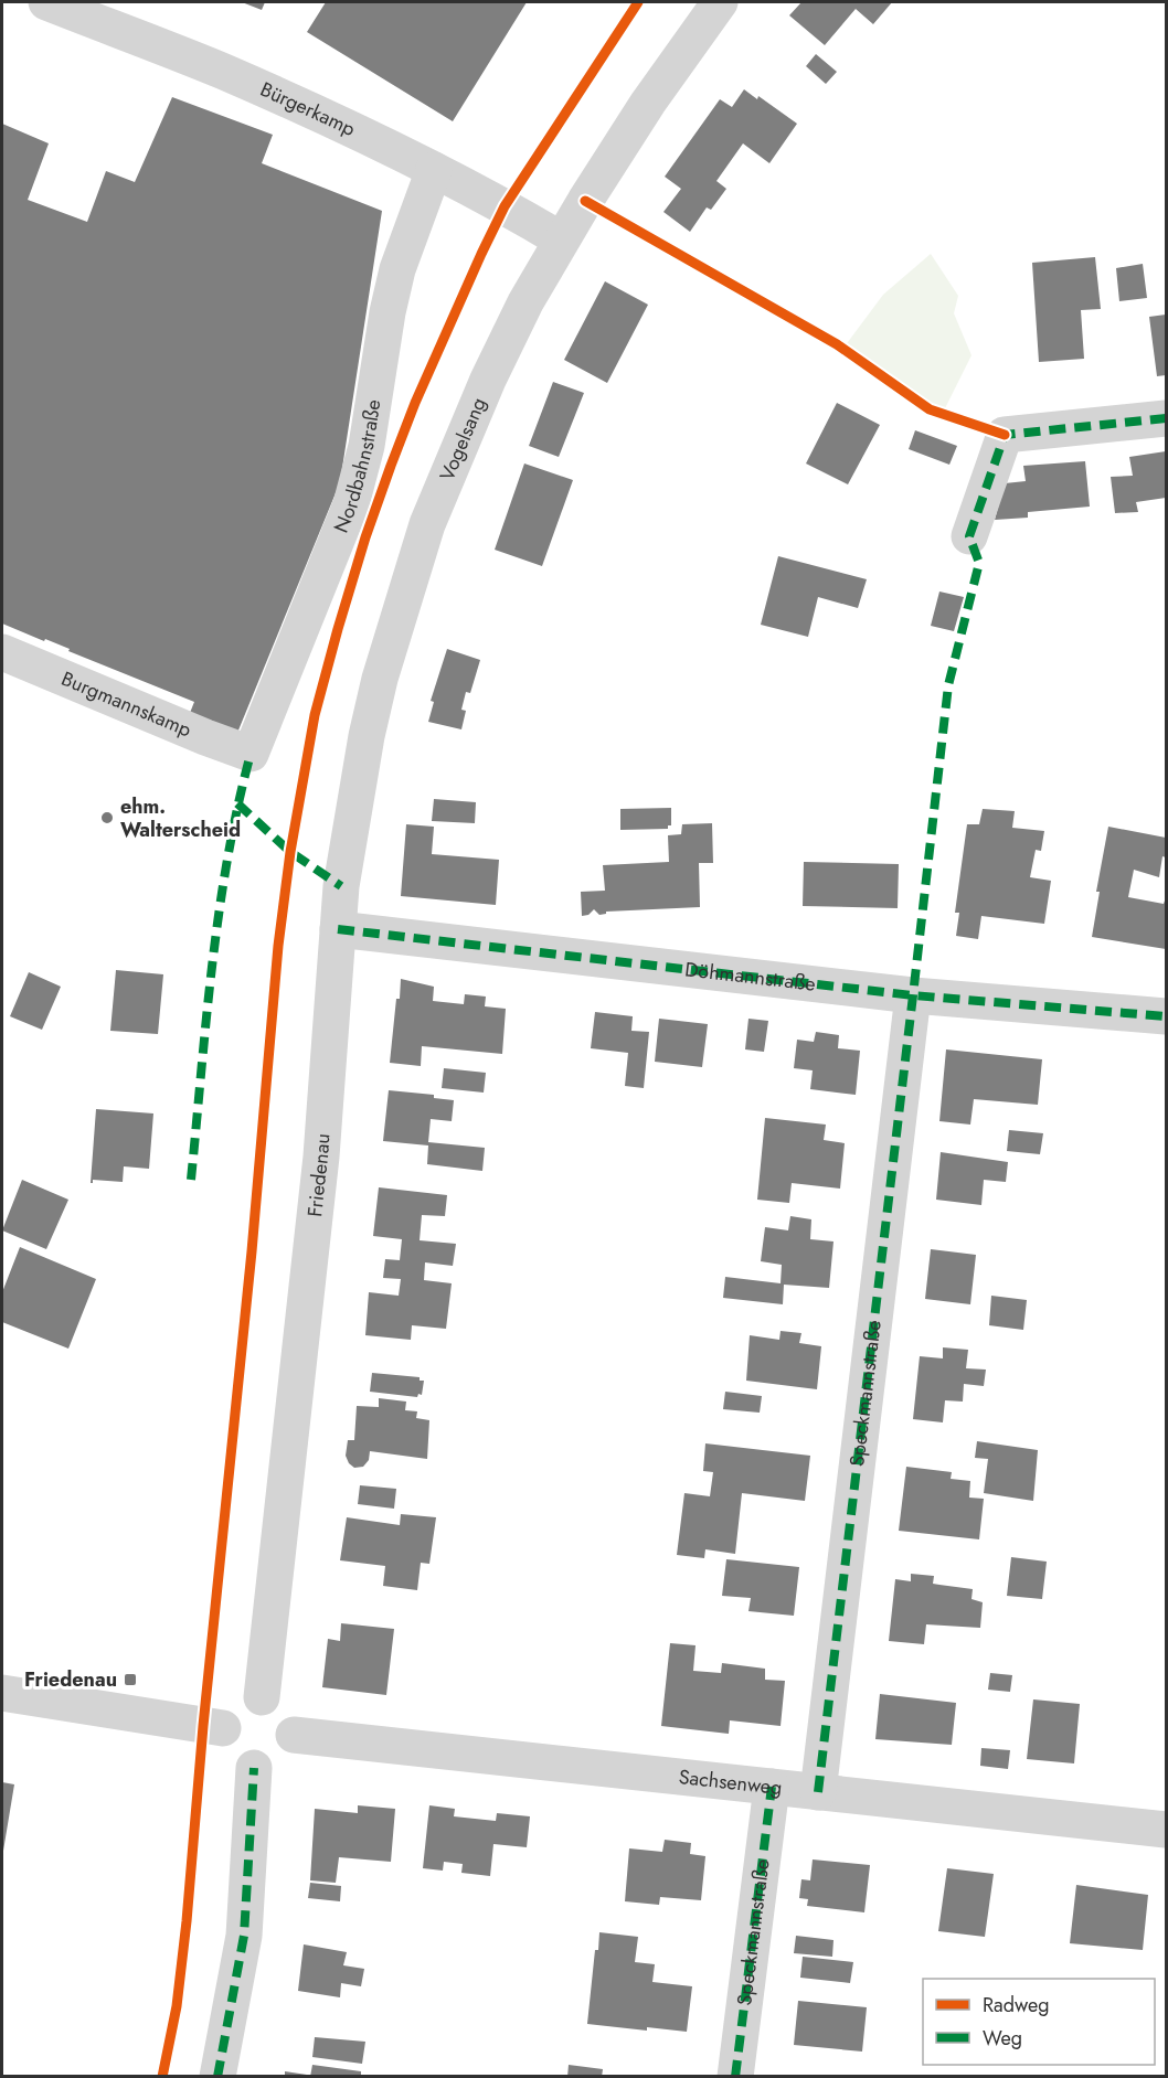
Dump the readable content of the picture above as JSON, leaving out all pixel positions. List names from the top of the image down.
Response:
{
  "streets": {
    "street": [
      "Bürgerkamp",
      "Vogelsang",
      "Nordbahnstraße",
      "Burgmannskamp",
      "Döhmannstraße",
      "Friedenau",
      "Speckmannstraße",
      "Sachsenweg"
    ]
  },
  "crossings": [
    ["Bürgerkamp", "Vogelsang"],
    ["Bürgerkamp", "Nordbahnstraße"],
    ["Vogelsang", "Döhmannstraße"],
    ["Vogelsang", "Friedenau"],
    ["Nordbahnstraße", "Burgmannskamp"],
    ["Döhmannstraße", "Friedenau"],
    ["Döhmannstraße", "Speckmannstraße"],
    ["Friedenau", "Sachsenweg"],
    ["Speckmannstraße", "Sachsenweg"]
  ],
  "places": {
    "other": ["ehm. Walterscheid"],
    "transit": ["Friedenau"]
  },
  "legend": ["Radweg", "Weg"]
}
